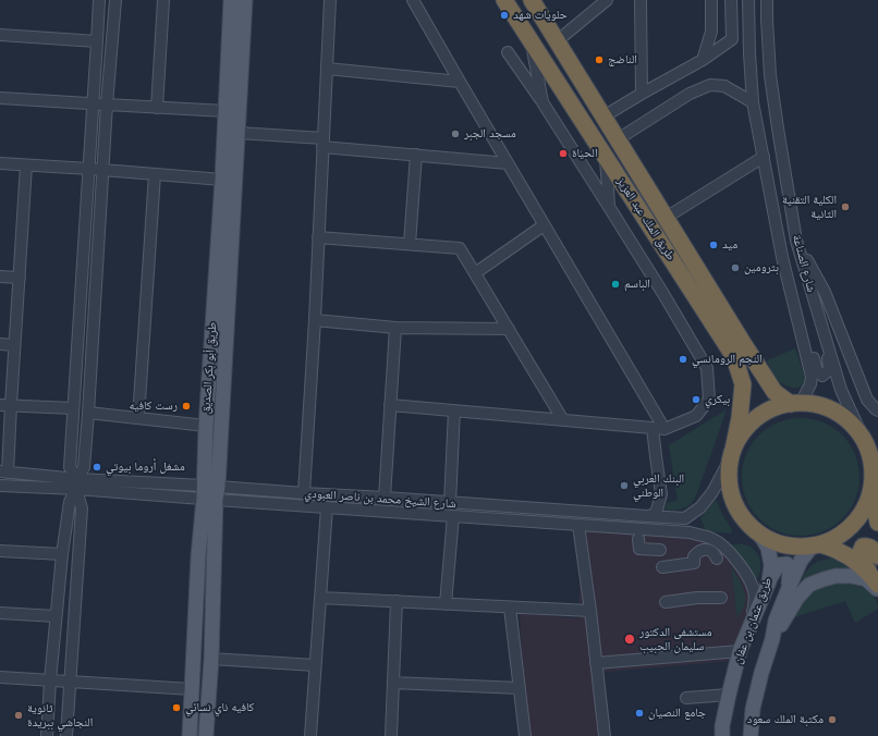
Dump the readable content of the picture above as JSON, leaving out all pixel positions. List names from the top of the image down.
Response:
{
  "streets": {
    "highway": ["طريق الملك عبد العزيز"],
    "main road": ["طريق أبو بكر الصديق", "طريق عثمان بن عفان"],
    "street": ["شارع الصناعة", "شارع الشيخ محمد بن ناصر العبودي"]
  },
  "crossings": [
    ["طريق الملك عبد العزيز", "شارع الصناعة"],
    ["طريق الملك عبد العزيز", "شارع الشيخ محمد بن ناصر العبودي"],
    ["طريق الملك عبد العزيز", "طريق عثمان بن عفان"],
    ["شارع الصناعة", "شارع الشيخ محمد بن ناصر العبودي"],
    ["شارع الصناعة", "طريق عثمان بن عفان"],
    ["طريق أبو بكر الصديق", "شارع الشيخ محمد بن ناصر العبودي"],
    ["شارع الشيخ محمد بن ناصر العبودي", "طريق عثمان بن عفان"]
  ],
  "places": [
    "حلويات شهد",
    "الناضج",
    "مسجد الجبر",
    "الحياة",
    "الكلية التقنية الثانية",
    "ميد",
    "بترومين",
    "الباسم",
    "النجم الرومانسي",
    "بيكري",
    "رست كافيه",
    "مشغل أروما بيوتي",
    "البنك العربي الوطني",
    "مستشفى الدكتور سليمان الحبيب",
    "كافيه ناي نسائي",
    "جامع النصيان",
    "ثانوية النجاشي ببريدة",
    "مكتبة الملك سعود"
  ]
}
